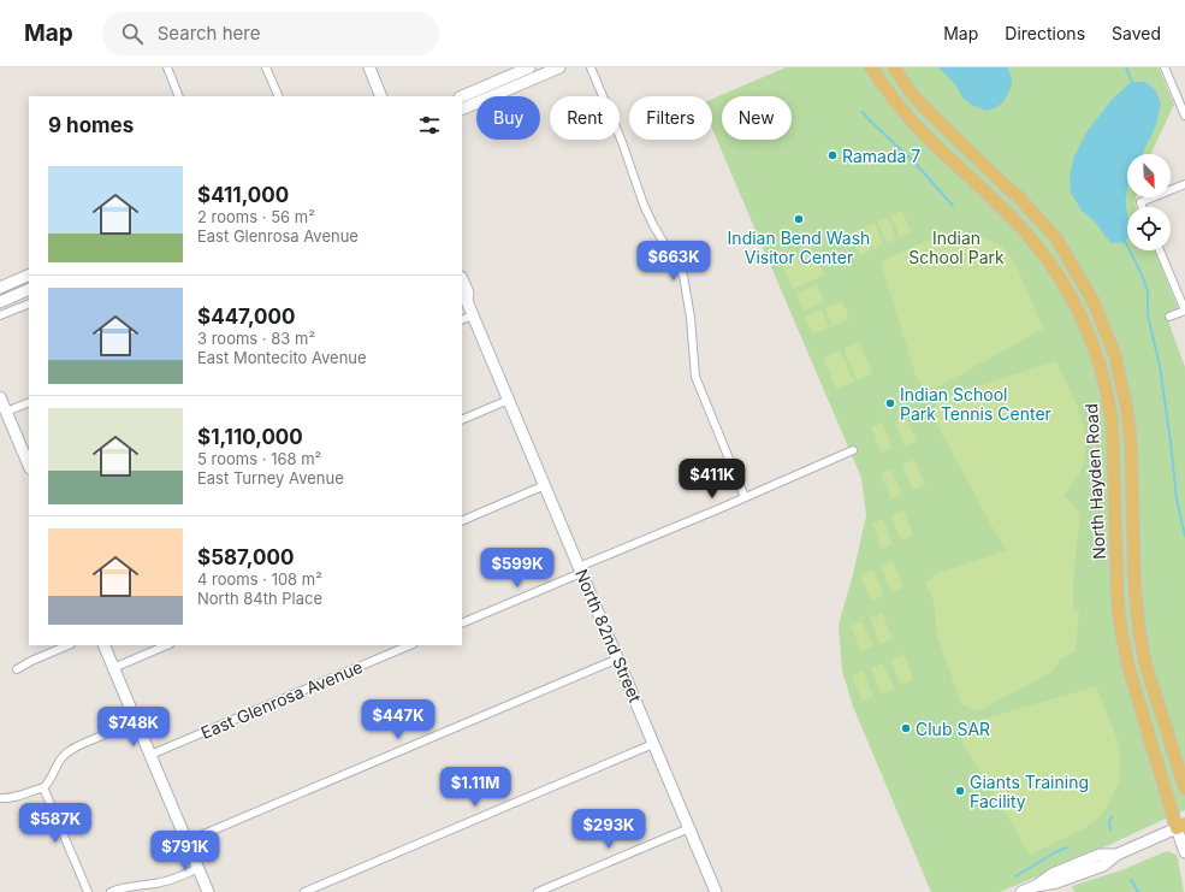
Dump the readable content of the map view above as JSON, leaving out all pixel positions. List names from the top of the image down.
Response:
{
  "streets": {
    "main road": ["North Hayden Road"],
    "street": ["North 82nd Street", "East Glenrosa Avenue"]
  },
  "parks": ["Indian School Park"],
  "places": [
    "Ramada 7",
    "Indian Bend Wash Visitor Center",
    "Indian School Park Tennis Center",
    "Club SAR",
    "Giants Training Facility"
  ],
  "north": "bottom right",
  "page": {
    "header": "Map",
    "search": "Search here",
    "nav": ["Map", "Directions", "Saved"],
    "chip": [
      "Buy",
      "Rent",
      "Filters",
      "New"
    ],
    "heading": "9 homes",
    "list": [
      {
        "name": "$411,000",
        "note": "2 rooms · 56 m² · East Glenrosa Avenue"
      },
      {
        "name": "$447,000",
        "note": "3 rooms · 83 m² · East Montecito Avenue"
      },
      {
        "name": "$1,110,000",
        "note": "5 rooms · 168 m² · East Turney Avenue"
      },
      {
        "name": "$587,000",
        "note": "4 rooms · 108 m² · North 84th Place"
      }
    ],
    "price": [
      "$663K",
      "$411K",
      "$599K",
      "$447K",
      "$748K",
      "$1.11M",
      "$587K",
      "$293K",
      "$791K"
    ]
  }
}
